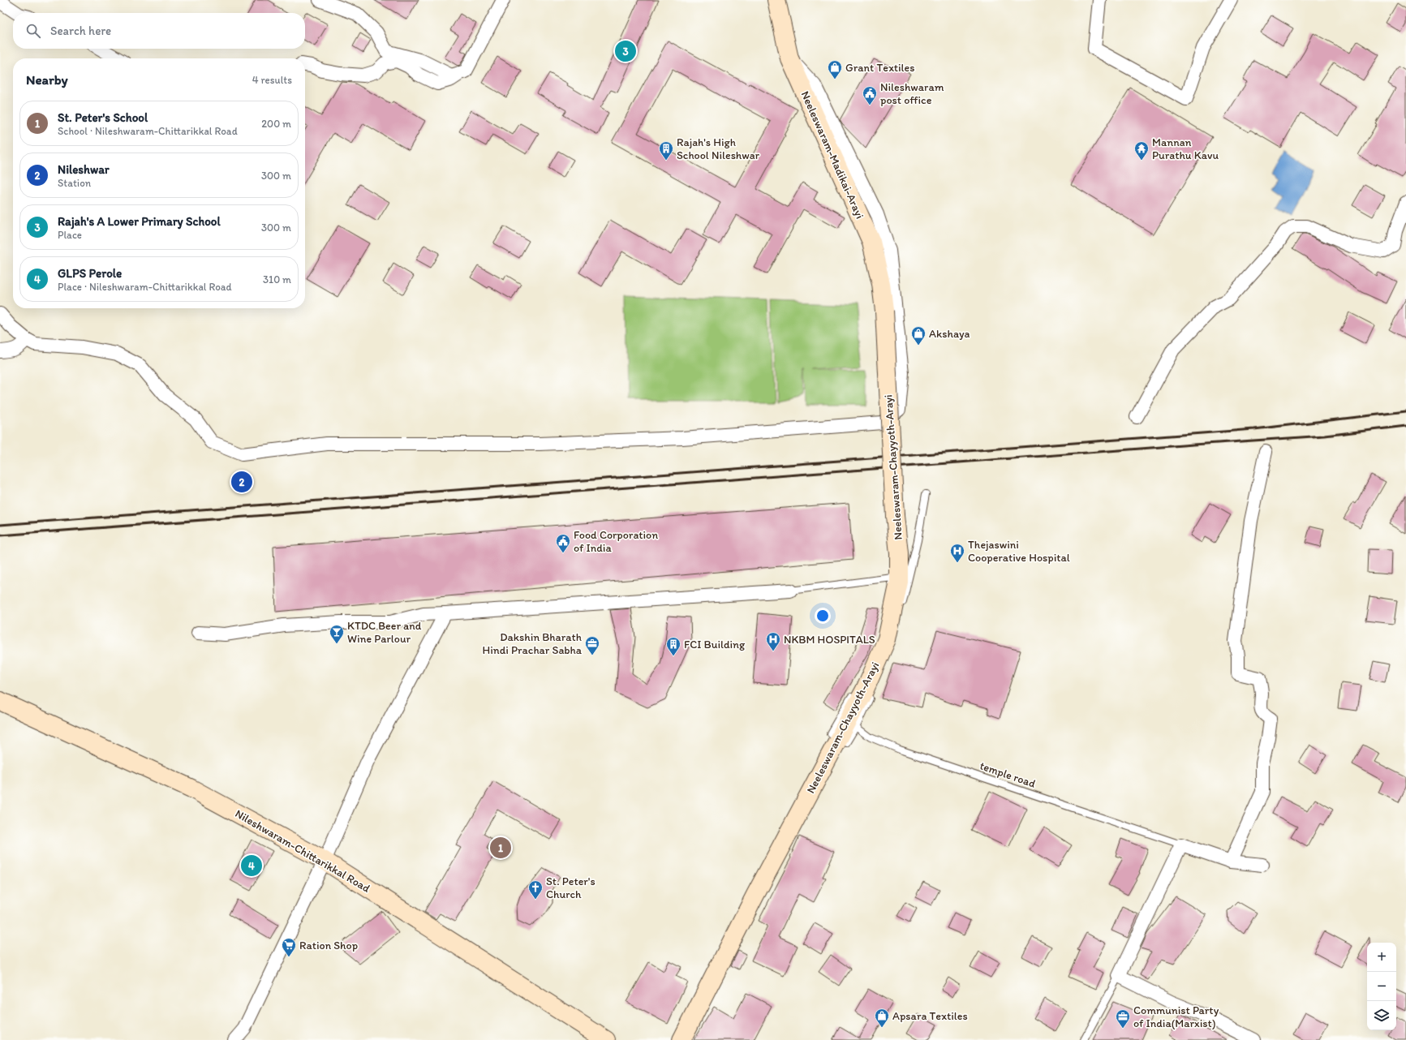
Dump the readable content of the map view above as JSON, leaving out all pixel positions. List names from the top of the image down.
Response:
{
  "streets": {
    "main road": ["Neeleswaram-Madikai-Arayi", "Neeleswaram-Chayyoth-Arayi", "Nileshwaram-Chittarikkal Road"],
    "lane": ["temple road"]
  },
  "crossings": [
    ["Neeleswaram-Madikai-Arayi", "Neeleswaram-Chayyoth-Arayi"]
  ],
  "places": {
    "shop": ["Grant Textiles", "Akshaya", "Apsara Textiles"],
    "public building": ["Nileshwaram post office", "Food Corporation of India"],
    "building": ["Rajah's High School Nileshwar", "FCI Building"],
    "temple": ["Mannan Purathu Kavu"],
    "hospital": ["Thejaswini Cooperative Hospital", "NKBM HOSPITALS"],
    "bar": ["KTDC Beer and Wine Parlour"],
    "office": ["Dakshin Bharath Hindi Prachar Sabha", "Communist Party of India(Marxist)"],
    "church": ["St. Peter's Church"],
    "supermarket": ["Ration Shop"]
  },
  "page": {
    "search": "Search here",
    "pins": [
      "3",
      "2",
      "1",
      "4"
    ],
    "heading": ["Nearby", "4 results"],
    "list": [
      {
        "mark": "1",
        "name": "St. Peter's School",
        "note": "School · Nileshwaram-Chittarikkal Road",
        "value": "200 m"
      },
      {
        "mark": "2",
        "name": "Nileshwar",
        "note": "Station",
        "value": "300 m"
      },
      {
        "mark": "3",
        "name": "Rajah's A Lower Primary School",
        "note": "Place",
        "value": "300 m"
      },
      {
        "mark": "4",
        "name": "GLPS Perole",
        "note": "Place · Nileshwaram-Chittarikkal Road",
        "value": "310 m"
      }
    ],
    "map_buttons": ["+", "−"]
  }
}
